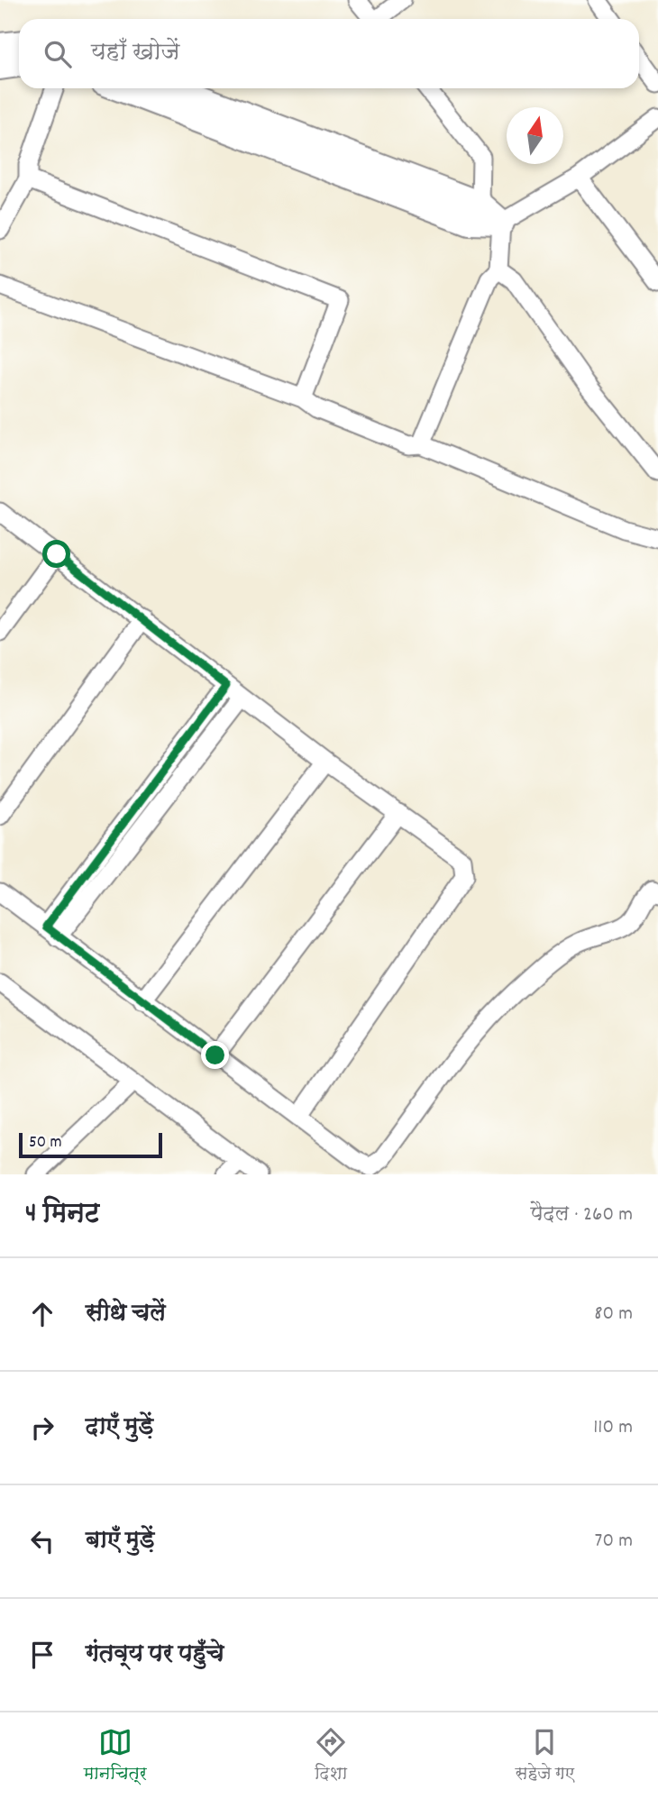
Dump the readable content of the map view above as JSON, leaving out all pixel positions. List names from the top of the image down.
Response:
{
  "scale_bar": "50 m",
  "north": "top",
  "page": {
    "search": "यहाँ खोजें",
    "scale": "50 m",
    "heading": ["4 मिनट", "पैदल · 260 m"],
    "list": [
      ["सीधे चलें", "80 m"],
      ["दाएँ मुड़ें", "110 m"],
      ["बाएँ मुड़ें", "70 m"],
      "गंतव्य पर पहुँचे"
    ],
    "nav": ["मानचित्र", "दिशा", "सहेजे गए"]
  }
}
